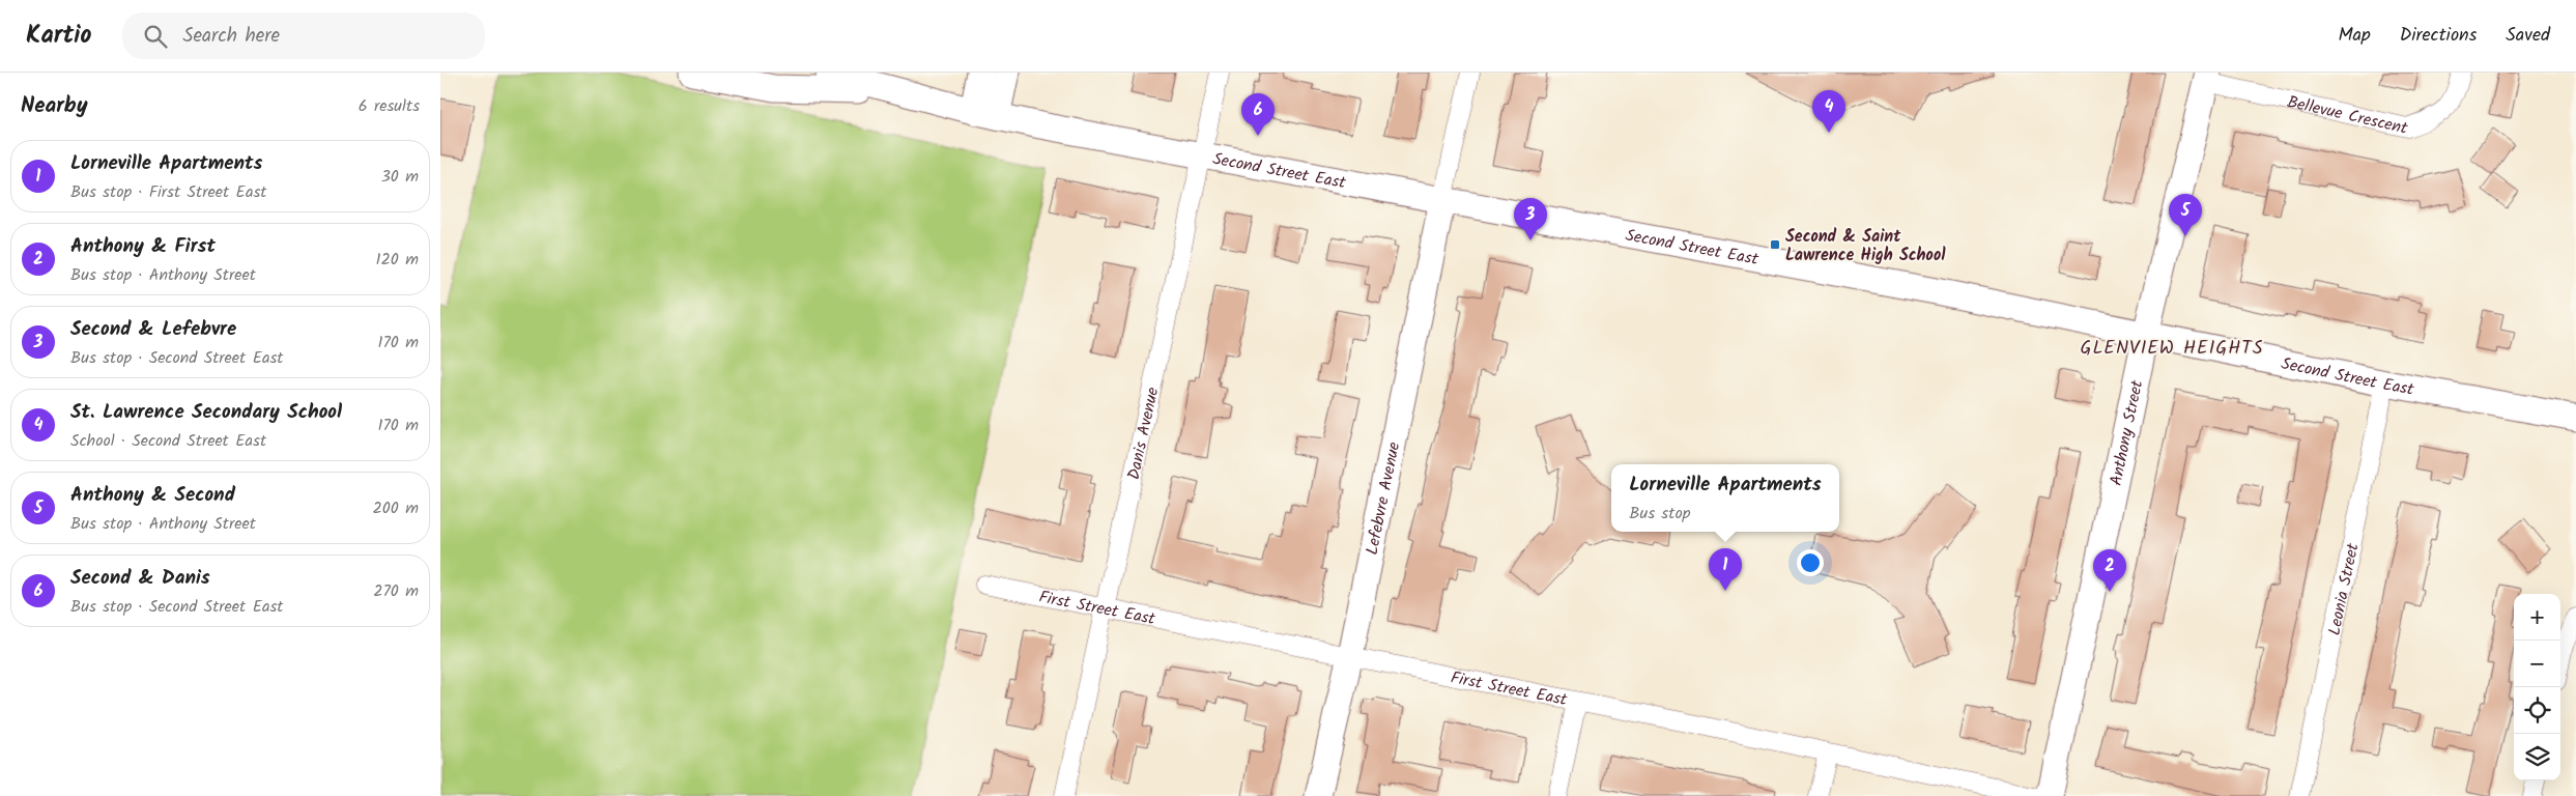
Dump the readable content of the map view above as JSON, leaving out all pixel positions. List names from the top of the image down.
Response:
{
  "streets": {
    "main road": ["Second Street East", "Anthony Street", "Lefebvre Avenue"],
    "street": [
      "Bellevue Crescent",
      "Danis Avenue",
      "Leonia Street",
      "First Street East"
    ]
  },
  "crossings": [
    ["Bellevue Crescent", "Anthony Street"],
    ["Second Street East", "Anthony Street"],
    ["Second Street East", "Danis Avenue"],
    ["Second Street East", "Lefebvre Avenue"],
    ["Second Street East", "Leonia Street"],
    ["Danis Avenue", "First Street East"],
    ["Lefebvre Avenue", "First Street East"]
  ],
  "districts": ["GLENVIEW HEIGHTS"],
  "places": {
    "transit": ["Second & Saint Lawrence High School"]
  },
  "page": {
    "header": "Kartio",
    "search": "Search here",
    "nav": ["Map", "Directions", "Saved"],
    "heading": ["Nearby", "6 results"],
    "pins": [
      "4",
      "6",
      "5",
      "3",
      "1",
      "2"
    ],
    "list": [
      {
        "mark": "1",
        "name": "Lorneville Apartments",
        "note": "Bus stop · First Street East",
        "value": "30 m"
      },
      {
        "mark": "2",
        "name": "Anthony & First",
        "note": "Bus stop · Anthony Street",
        "value": "120 m"
      },
      {
        "mark": "3",
        "name": "Second & Lefebvre",
        "note": "Bus stop · Second Street East",
        "value": "170 m"
      },
      {
        "mark": "4",
        "name": "St. Lawrence Secondary School",
        "note": "School · Second Street East",
        "value": "170 m"
      },
      {
        "mark": "5",
        "name": "Anthony & Second",
        "note": "Bus stop · Anthony Street",
        "value": "200 m"
      },
      {
        "mark": "6",
        "name": "Second & Danis",
        "note": "Bus stop · Second Street East",
        "value": "270 m"
      }
    ],
    "popup": ["Lorneville Apartments", "Bus stop"],
    "map_buttons": ["+", "−"]
  }
}
